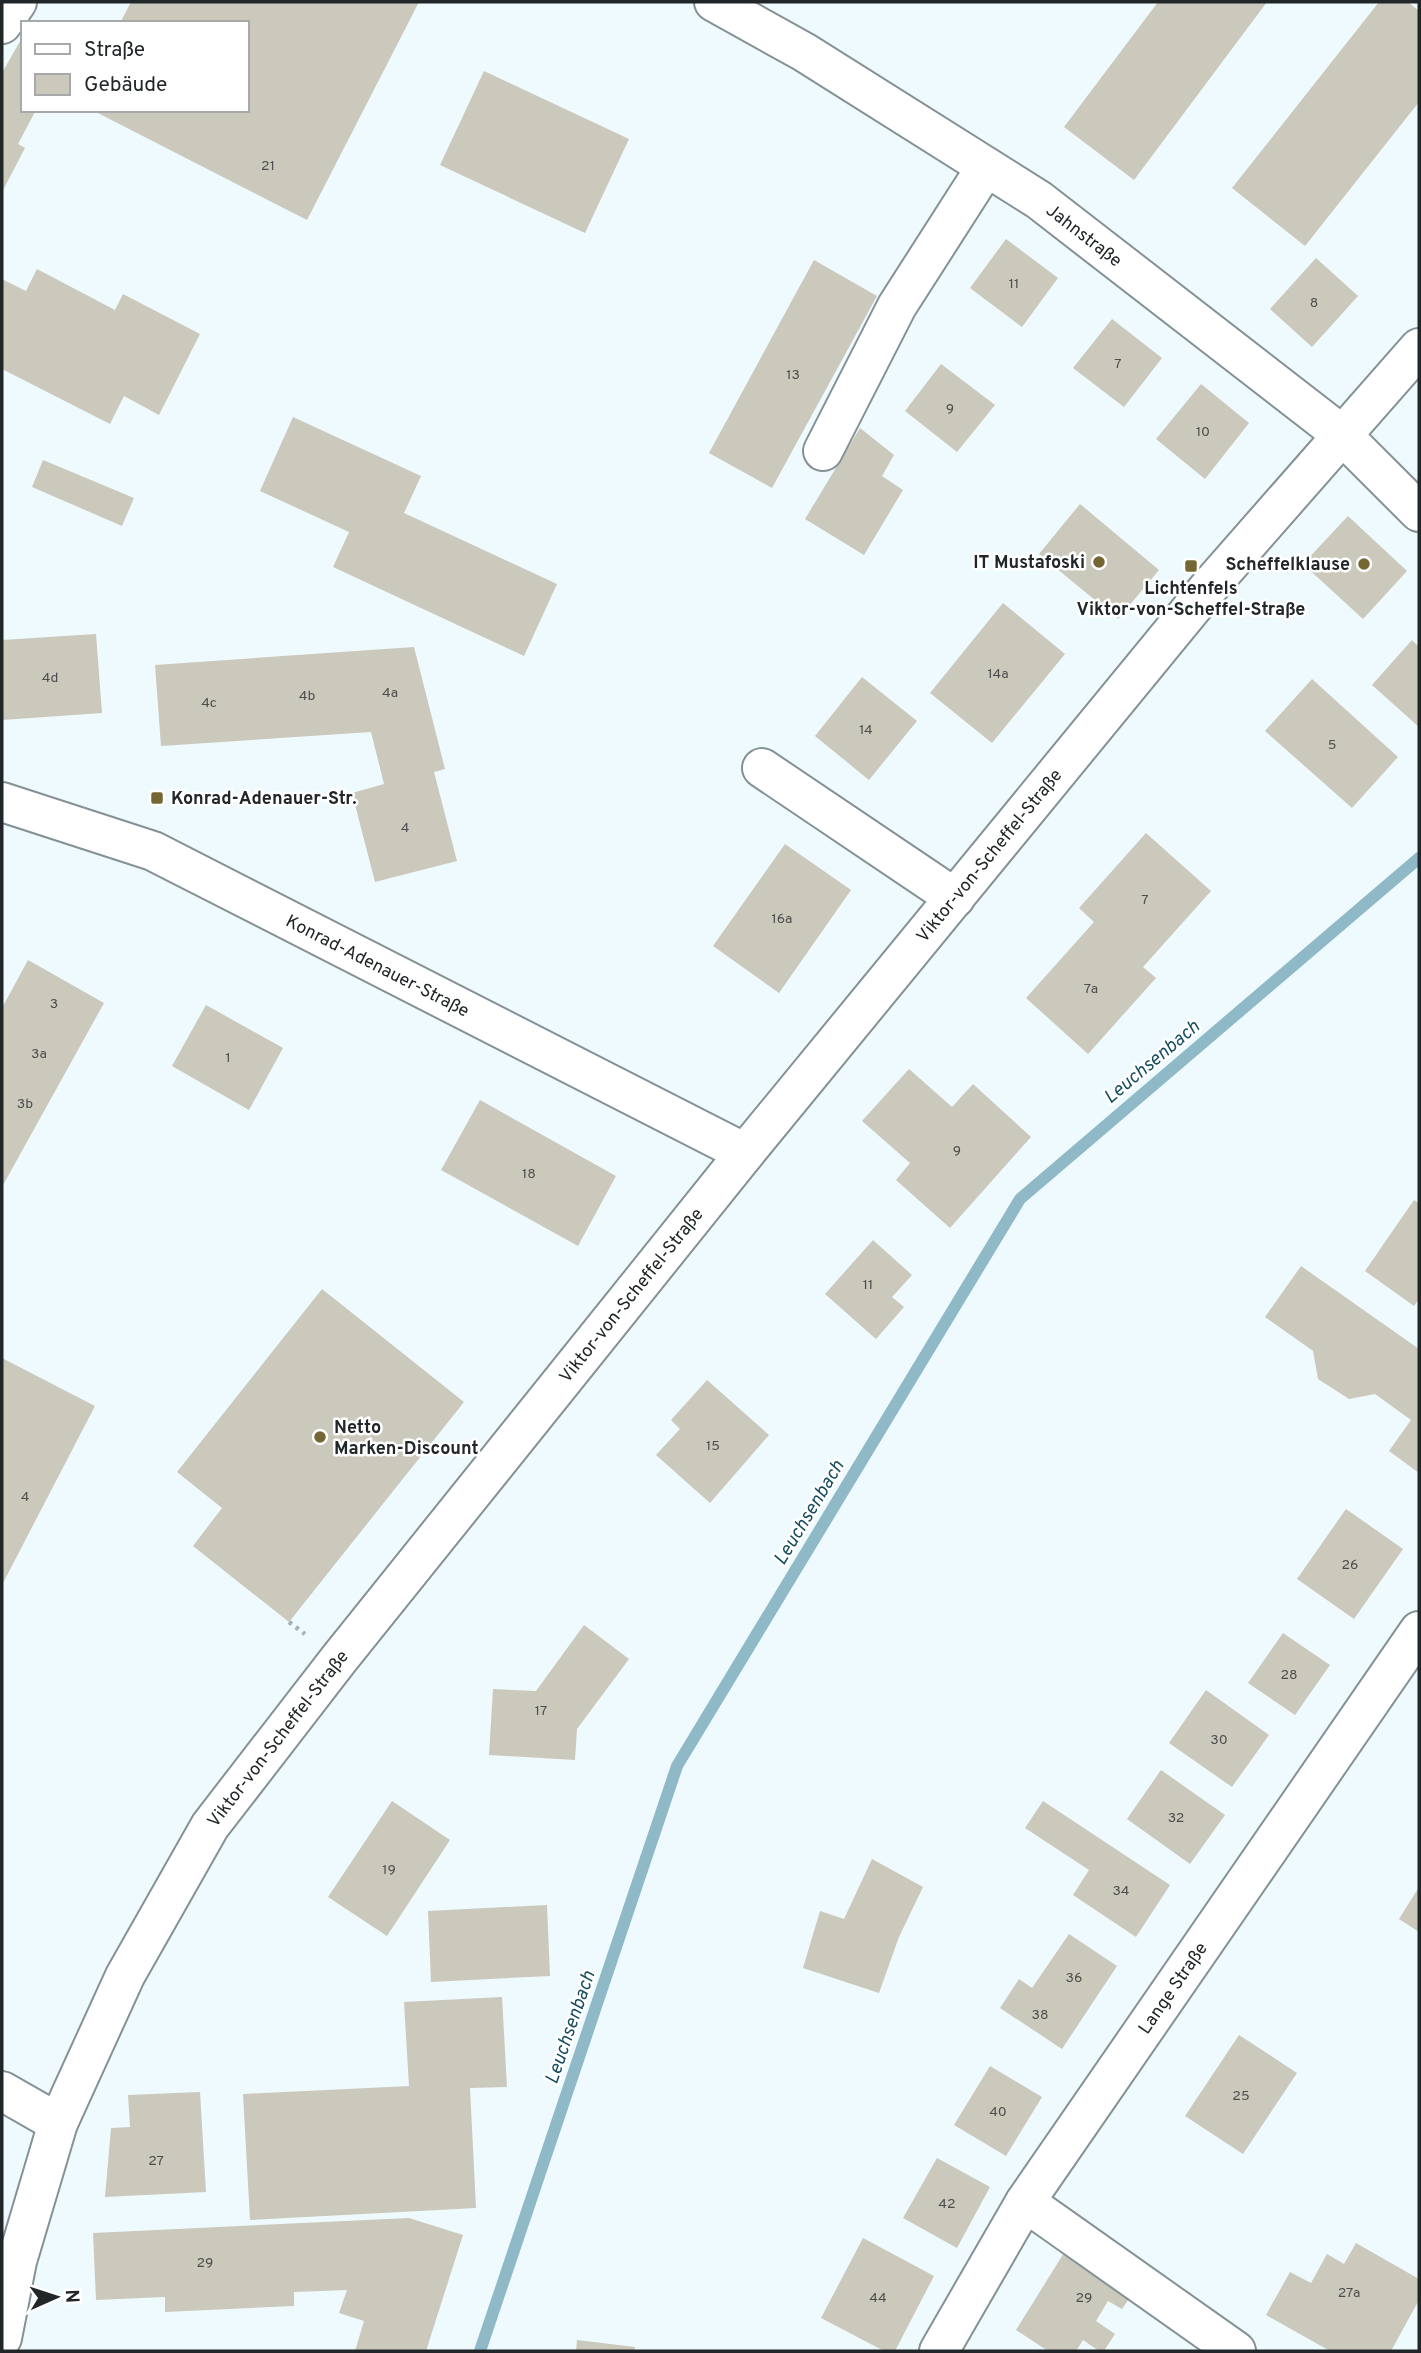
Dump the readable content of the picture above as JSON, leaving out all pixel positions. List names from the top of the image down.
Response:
{
  "streets": {
    "street": [
      "Jahnstraße",
      "Viktor-von-Scheffel-Straße",
      "Konrad-Adenauer-Straße",
      "Lange Straße"
    ]
  },
  "crossings": [
    ["Jahnstraße", "Viktor-von-Scheffel-Straße"],
    ["Viktor-von-Scheffel-Straße", "Konrad-Adenauer-Straße"]
  ],
  "water": ["Leuchsenbach"],
  "places": {
    "other": ["IT Mustafoski", "Scheffelklause", "Netto Marken-Discount"],
    "transit": ["Lichtenfels Viktor-von-Scheffel-Straße", "Konrad-Adenauer-Str."]
  },
  "house_numbers": [
    "21",
    "11",
    "8",
    "7",
    "13",
    "9",
    "10",
    "14a",
    "4d",
    "4a",
    "4b",
    "4c",
    "14",
    "5",
    "4",
    "7",
    "16a",
    "7a",
    "3",
    "3a",
    "1",
    "3b",
    "9",
    "18",
    "11",
    "15",
    "4",
    "26",
    "28",
    "17",
    "30",
    "32",
    "19",
    "34",
    "36",
    "38",
    "25",
    "40",
    "27",
    "42",
    "29",
    "27a",
    "44",
    "29"
  ],
  "legend": ["Straße", "Gebäude"],
  "north": "right"
}
